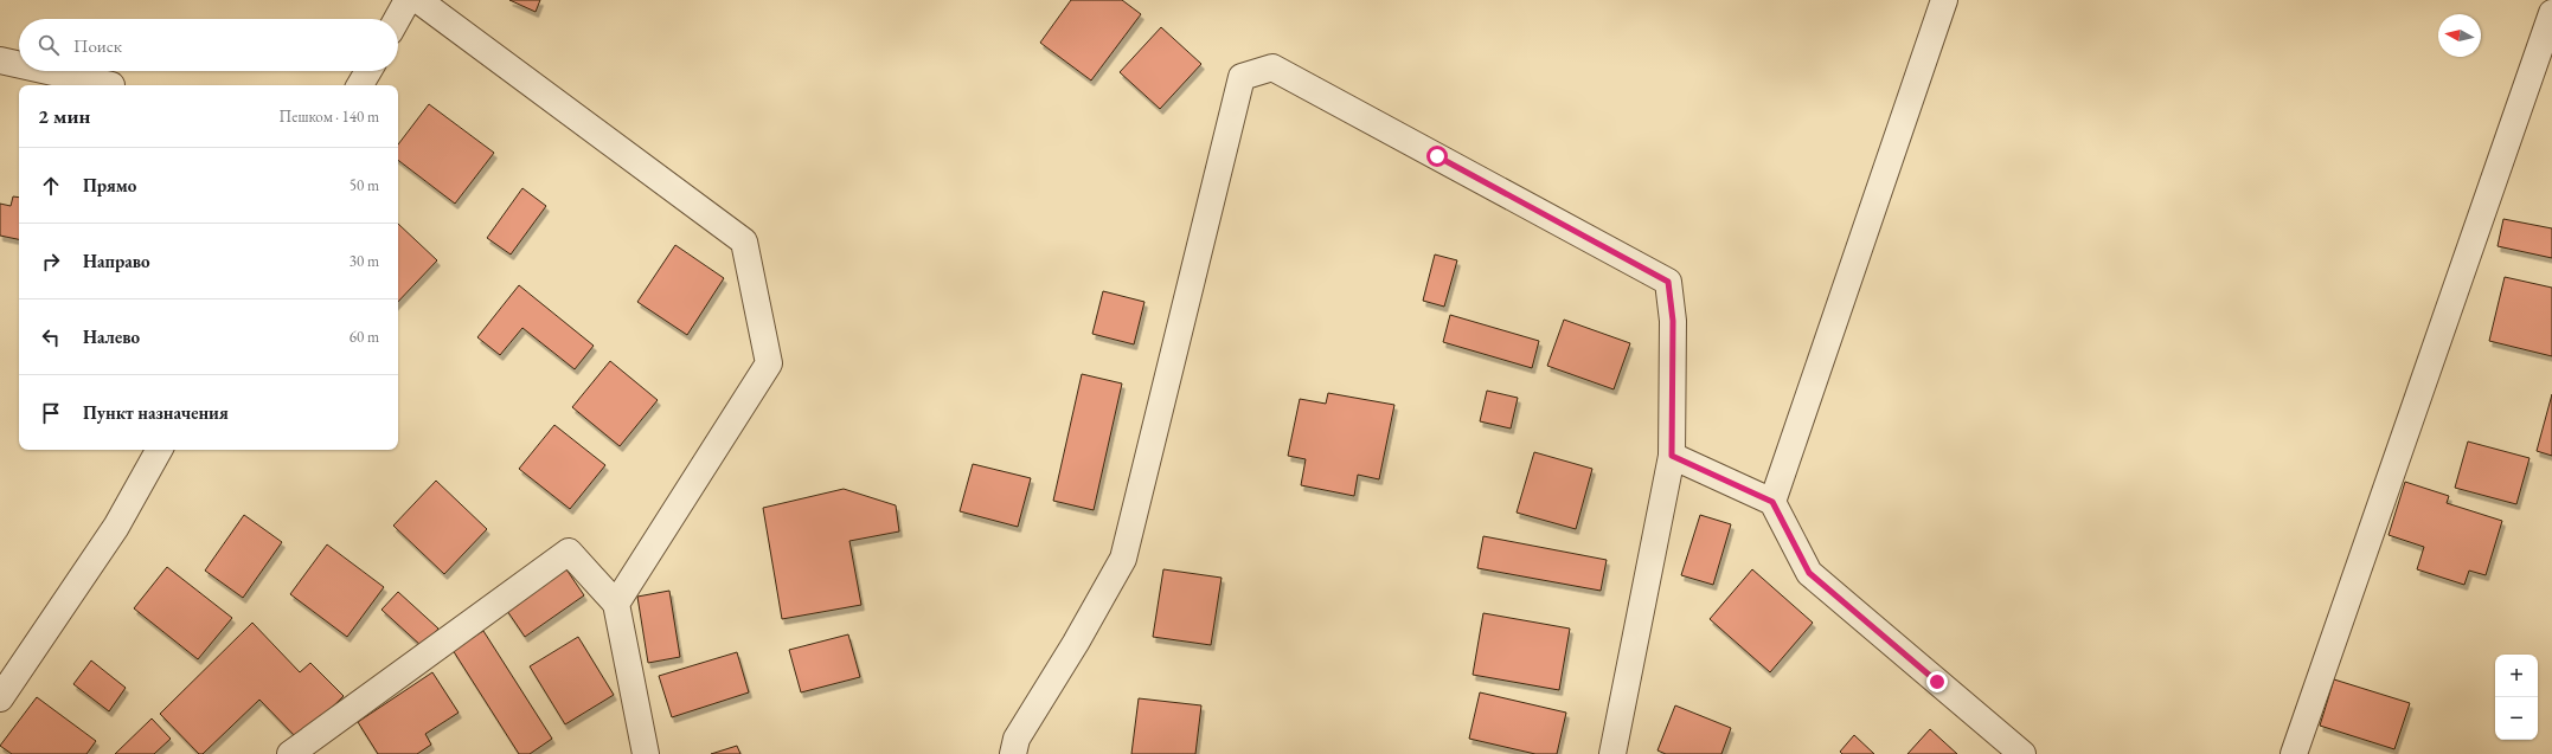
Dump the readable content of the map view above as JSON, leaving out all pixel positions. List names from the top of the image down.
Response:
{
  "north": "left",
  "page": {
    "search": "Поиск",
    "heading": ["2 мин", "Пешком · 140 m"],
    "list": [
      ["Прямо", "50 m"],
      ["Направо", "30 m"],
      ["Налево", "60 m"],
      "Пункт назначения"
    ],
    "map_buttons": ["+", "−"]
  }
}
